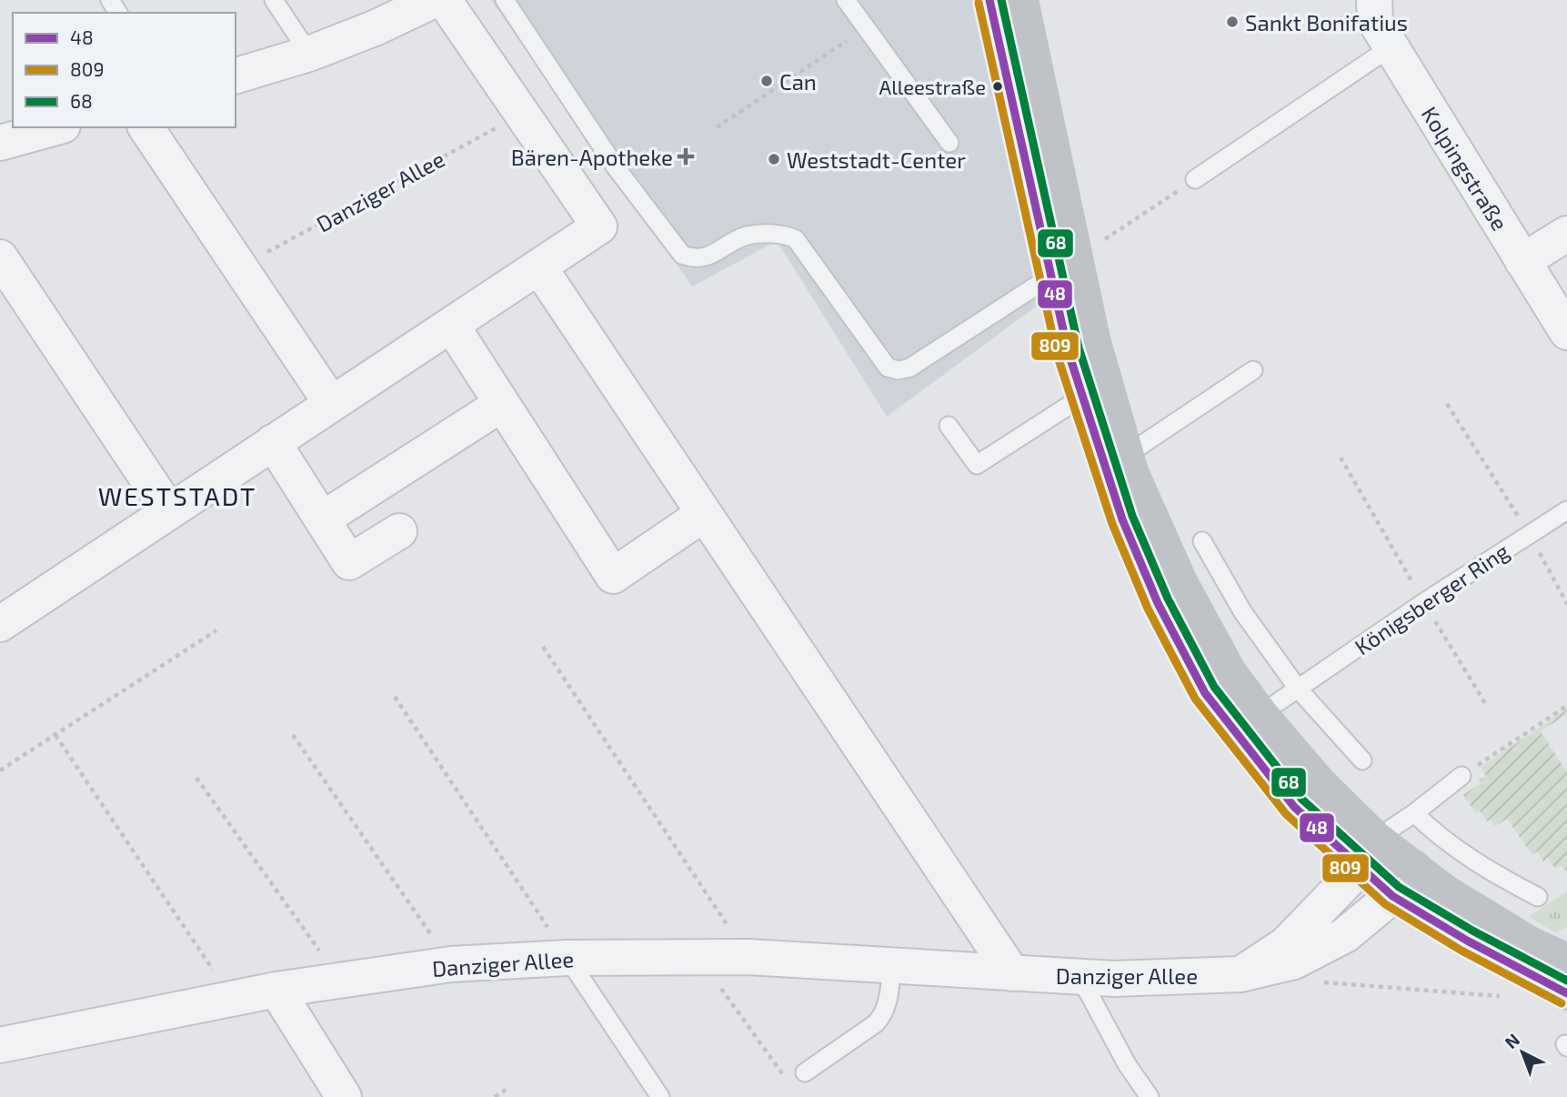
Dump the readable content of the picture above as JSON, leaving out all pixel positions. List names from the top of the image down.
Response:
{
  "streets": {
    "street": ["Kolpingstraße", "Danziger Allee"],
    "lane": ["Königsberger Ring"]
  },
  "districts": ["WESTSTADT"],
  "places": {
    "other": [
      "Sankt Bonifatius",
      "Can",
      "Alleestraße",
      "Weststadt-Center"
    ],
    "health": ["Bären-Apotheke"]
  },
  "lines": ["transit line 48", "transit line 68", "transit line 809"],
  "legend": ["48", "809", "68"],
  "north": "top left"
}
